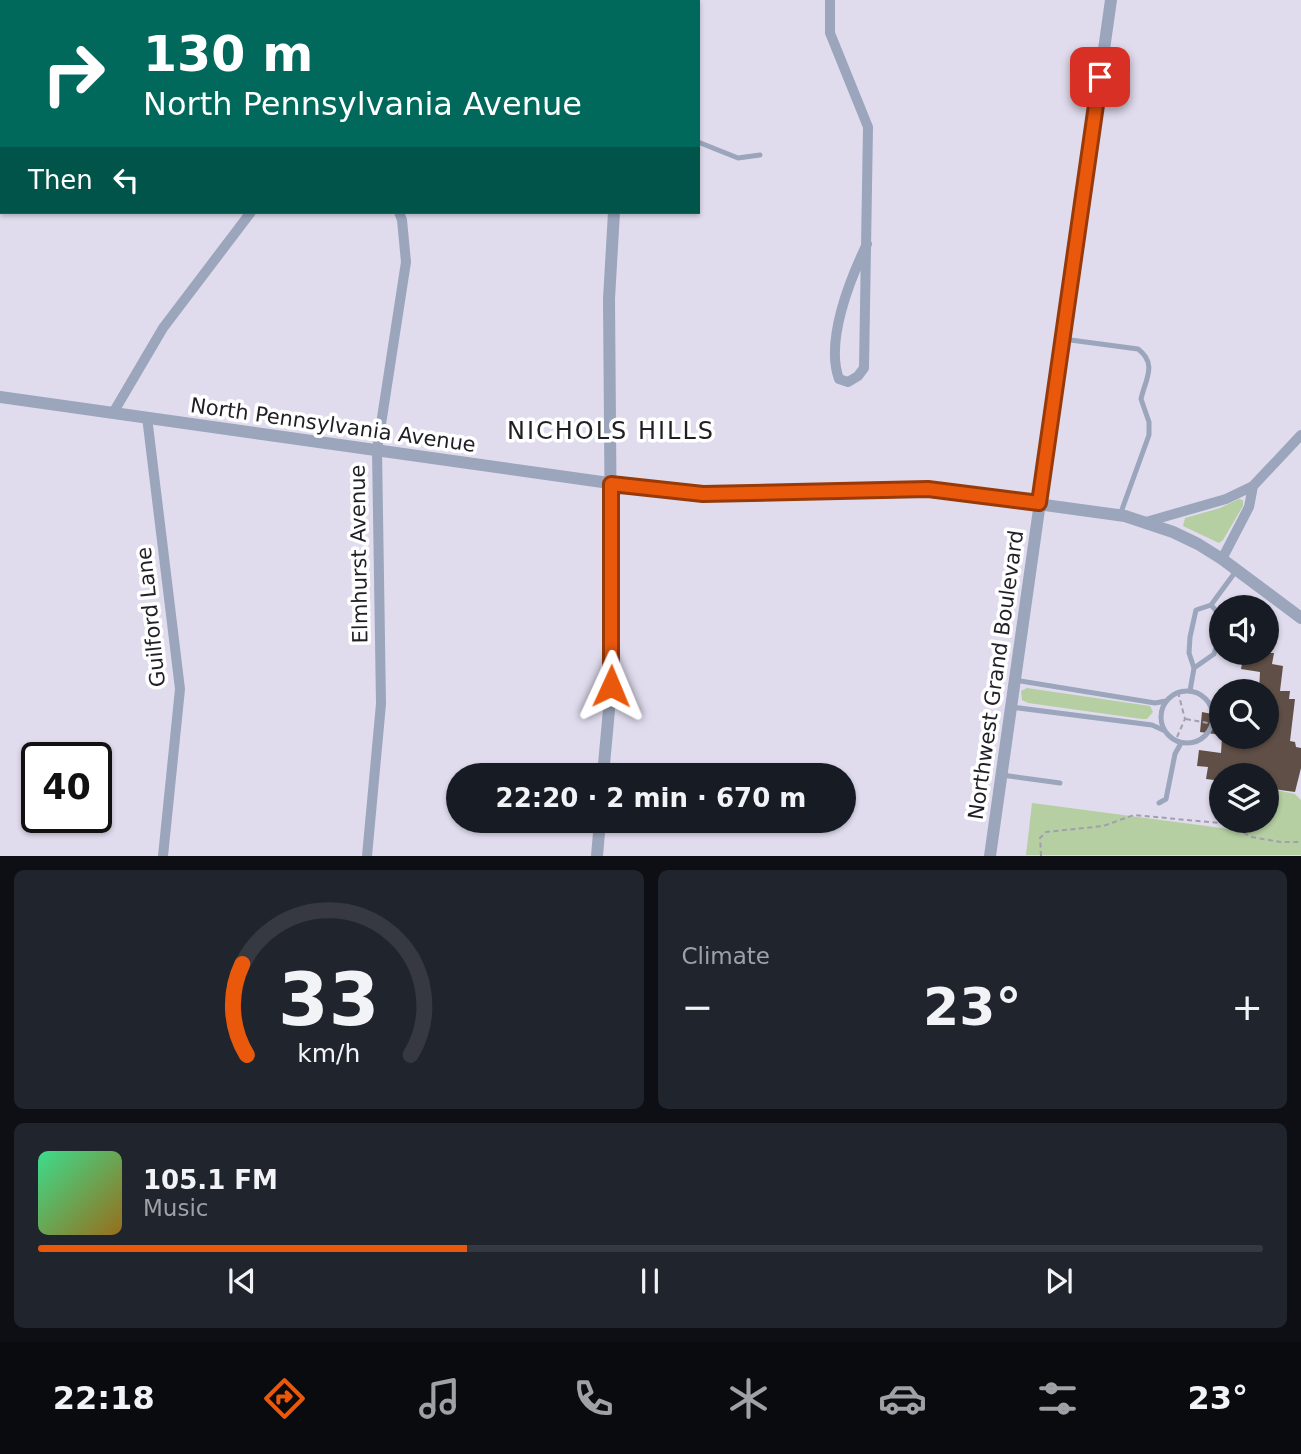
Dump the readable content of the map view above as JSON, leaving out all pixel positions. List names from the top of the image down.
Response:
{
  "streets": {
    "street": [
      "North Pennsylvania Avenue",
      "Elmhurst Avenue",
      "Guilford Lane",
      "Northwest Grand Boulevard"
    ]
  },
  "crossings": [
    ["North Pennsylvania Avenue", "Elmhurst Avenue"],
    ["North Pennsylvania Avenue", "Guilford Lane"],
    ["North Pennsylvania Avenue", "Northwest Grand Boulevard"]
  ],
  "districts": ["NICHOLS HILLS"],
  "page": {
    "turn": ["130 m", "North Pennsylvania Avenue"],
    "then": "Then",
    "limit": "40",
    "trip": "22:20 · 2 min · 670 m",
    "tile": "Climate",
    "heat": ["−", "23°", "+"],
    "song": ["105.1 FM", "Music"],
    "tabs": ["22:18", "23°"],
    "gauge": ["33", "km/h"]
  }
}
